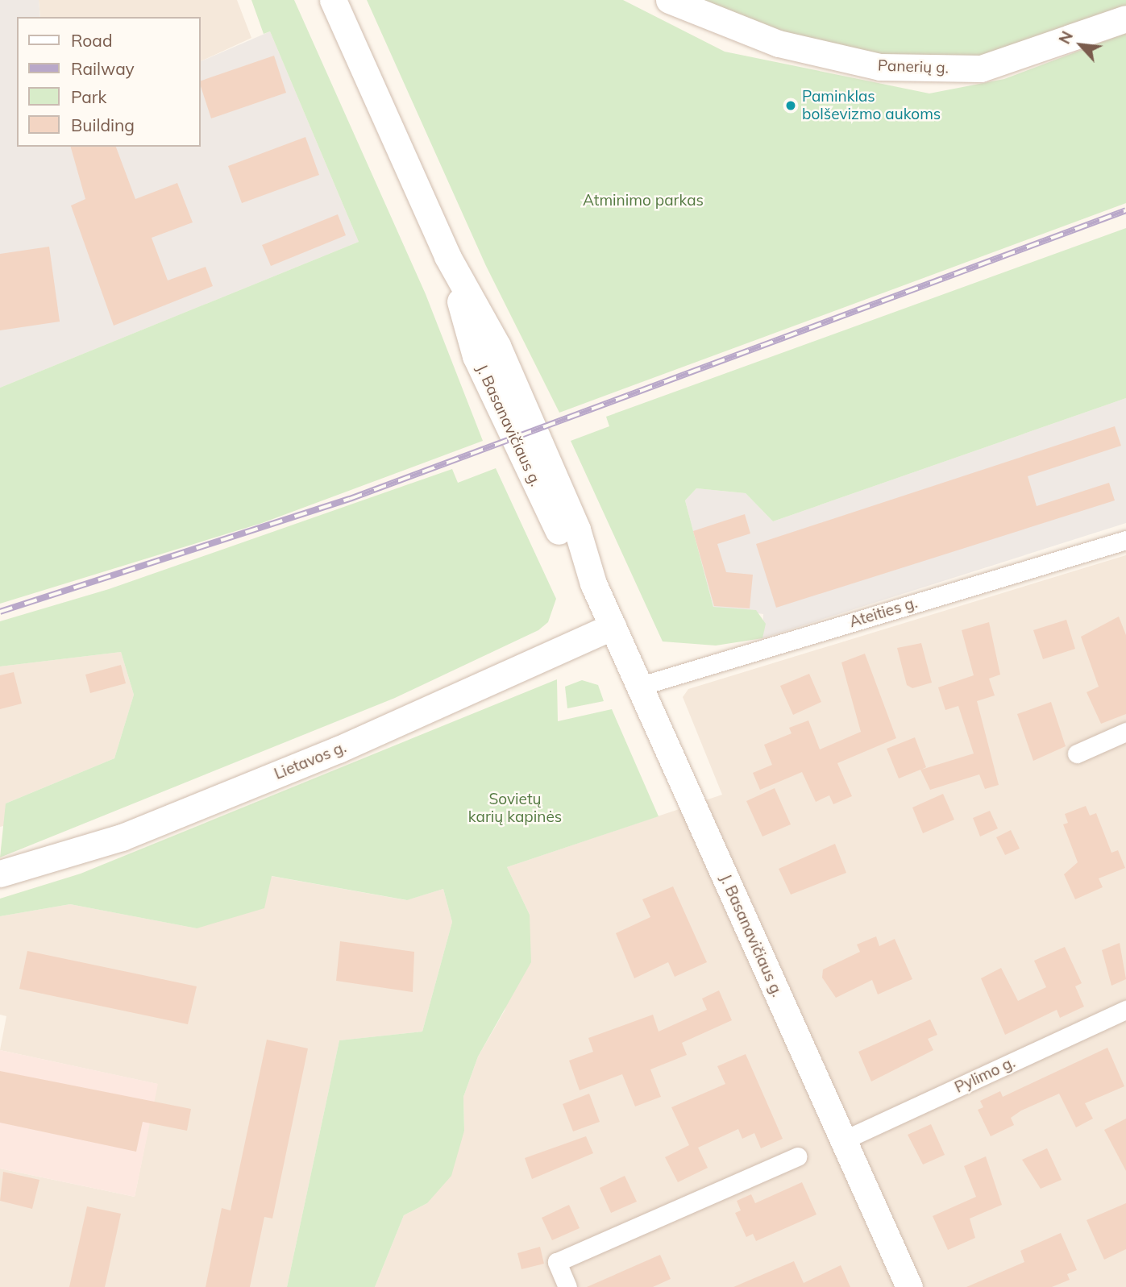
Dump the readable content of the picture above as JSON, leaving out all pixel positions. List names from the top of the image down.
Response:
{
  "streets": {
    "main road": ["Panerių g.", "J. Basanavičiaus g.", "Lietavos g."],
    "street": ["Ateities g.", "Pylimo g."]
  },
  "crossings": [
    ["J. Basanavičiaus g.", "Ateities g."],
    ["J. Basanavičiaus g.", "Lietavos g."],
    ["J. Basanavičiaus g.", "Pylimo g."]
  ],
  "parks": ["Atminimo parkas", "Sovietų karių kapinės"],
  "places": ["Paminklas bolševizmo aukoms"],
  "legend": [
    "Road",
    "Railway",
    "Park",
    "Building"
  ],
  "north": "top left"
}
